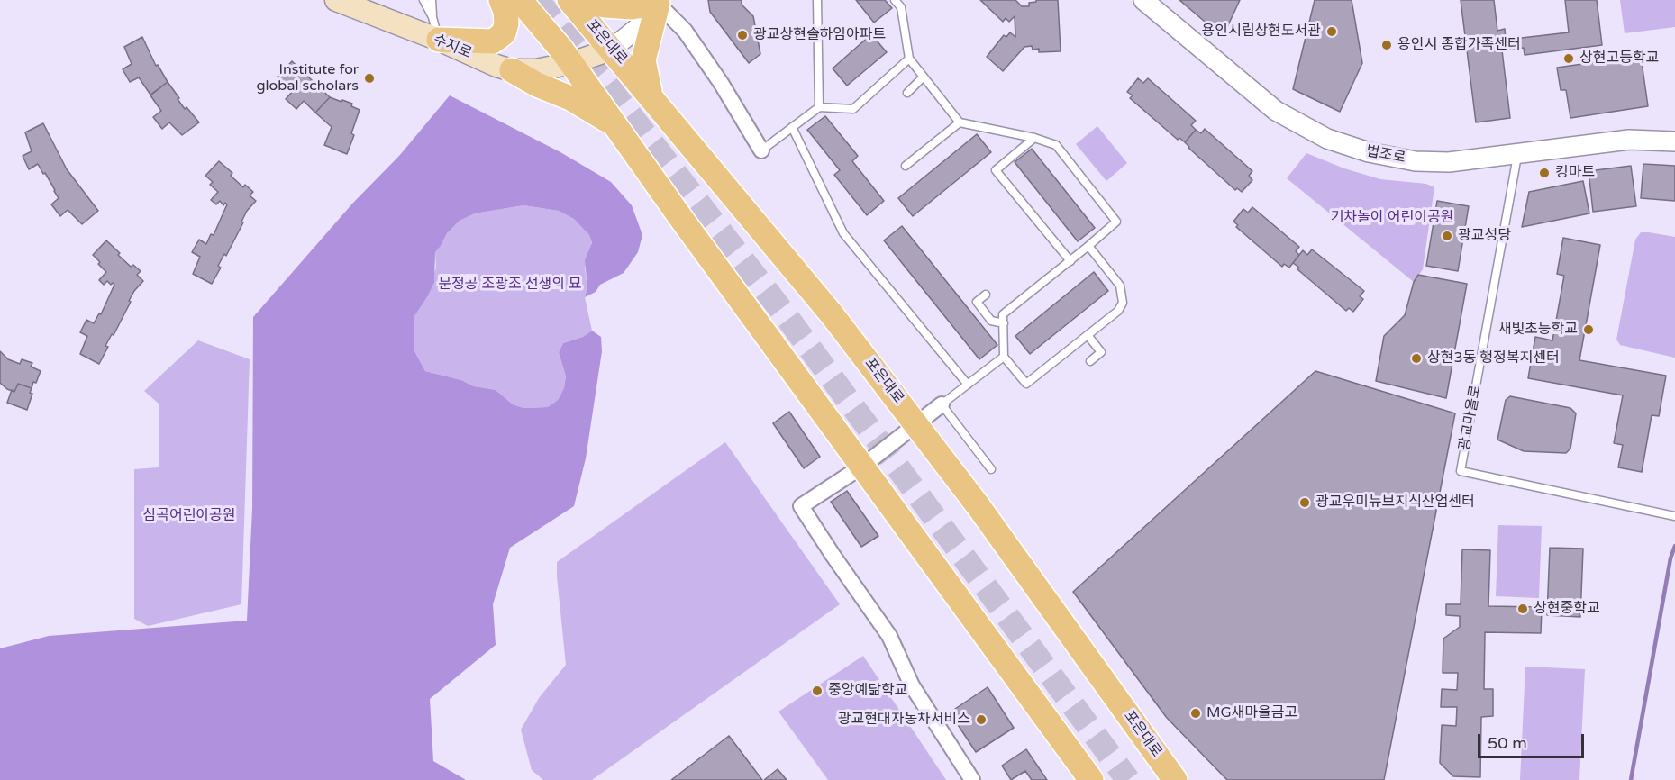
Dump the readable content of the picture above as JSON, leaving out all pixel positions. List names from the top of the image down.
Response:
{
  "streets": {
    "main road": ["포은대로", "수지로"],
    "street": ["법조로"],
    "lane": ["광교마을로"]
  },
  "crossings": [
    ["포은대로", "수지로"],
    ["법조로", "광교마을로"]
  ],
  "parks": ["기차놀이 어린이공원", "문정공 조광조 선생의 묘", "심곡어린이공원"],
  "places": [
    "용인시립상현도서관",
    "광교상현솔하임아파트",
    "용인시 종합가족센터",
    "상현고등학교",
    "Institute for global scholars",
    "킹마트",
    "광교성당",
    "새빛초등학교",
    "상현3동 행정복지센터",
    "광교우미뉴브지식산업센터",
    "상현중학교",
    "중앙예닮학교",
    "MG새마을금고",
    "광교현대자동차서비스"
  ],
  "scale_bar": "50 m"
}
